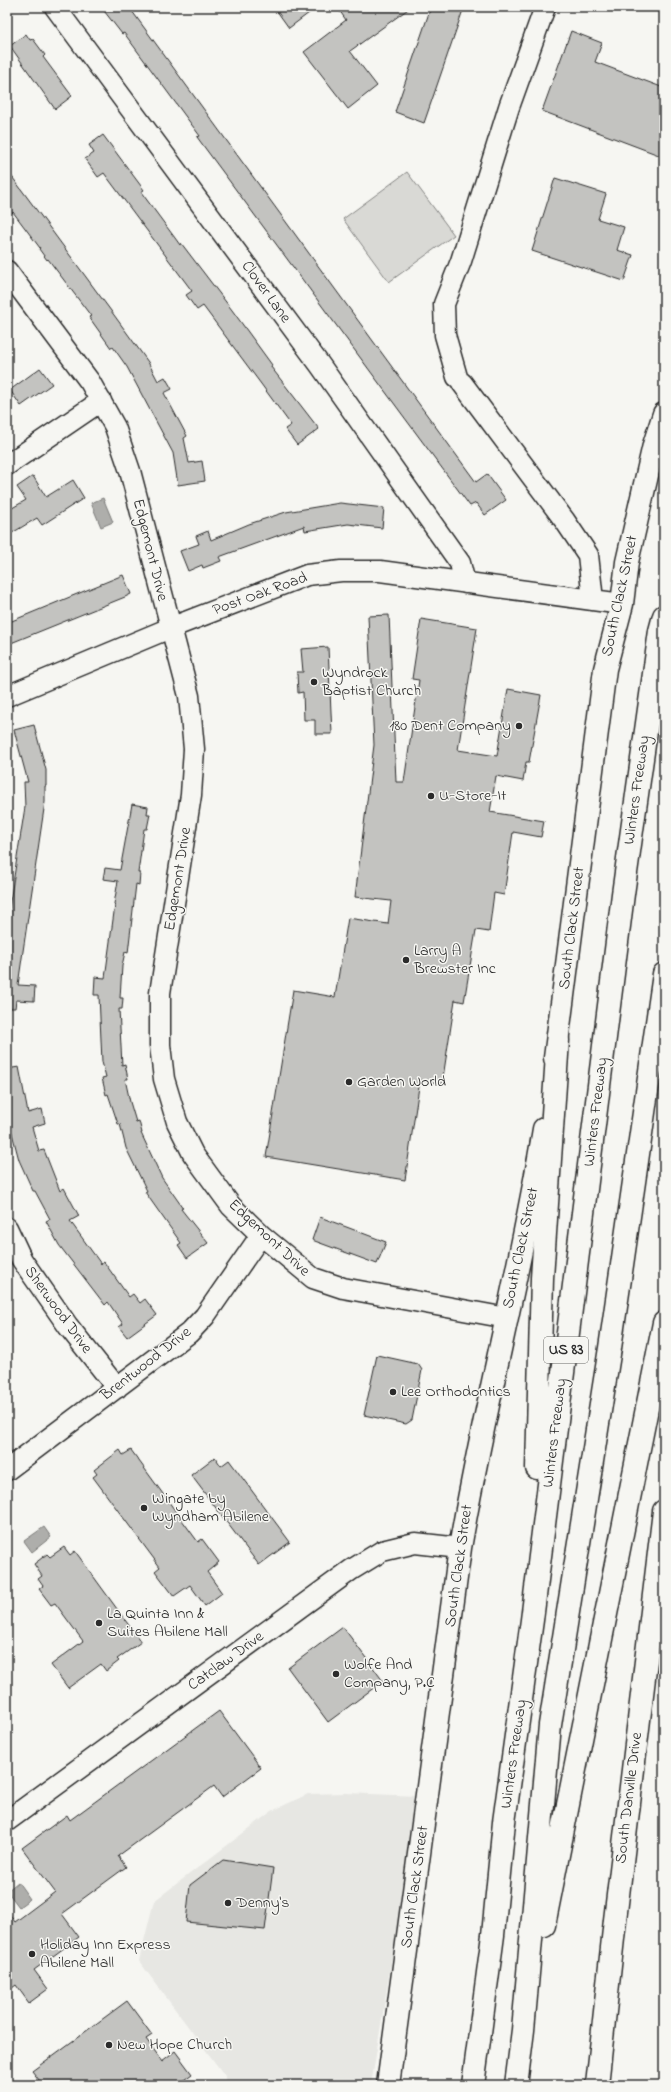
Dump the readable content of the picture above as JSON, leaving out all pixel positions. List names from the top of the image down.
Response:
{
  "streets": {
    "main road": [
      "South Clack Street",
      "Winters Freeway",
      "US 83",
      "South Danville Drive"
    ],
    "street": [
      "Clover Lane",
      "Edgemont Drive",
      "Post Oak Road",
      "Sherwood Drive",
      "Brentwood Drive",
      "Catclaw Drive"
    ]
  },
  "crossings": [
    ["Clover Lane", "Post Oak Road"],
    ["Edgemont Drive", "Post Oak Road"],
    ["Edgemont Drive", "South Clack Street"],
    ["Edgemont Drive", "Brentwood Drive"],
    ["Post Oak Road", "South Clack Street"],
    ["South Clack Street", "Catclaw Drive"],
    ["Sherwood Drive", "Brentwood Drive"]
  ],
  "places": [
    "Wyndrock Baptist Church",
    "180 Dent Company",
    "U-Store-It",
    "Larry A Brewster Inc",
    "Garden World",
    "Lee Orthodontics",
    "Wingate by Wyndham Abilene",
    "La Quinta Inn & Suites Abilene Mall",
    "Wolfe And Company, P.C",
    "Denny's",
    "Holiday Inn Express Abilene Mall",
    "New Hope Church"
  ]
}
